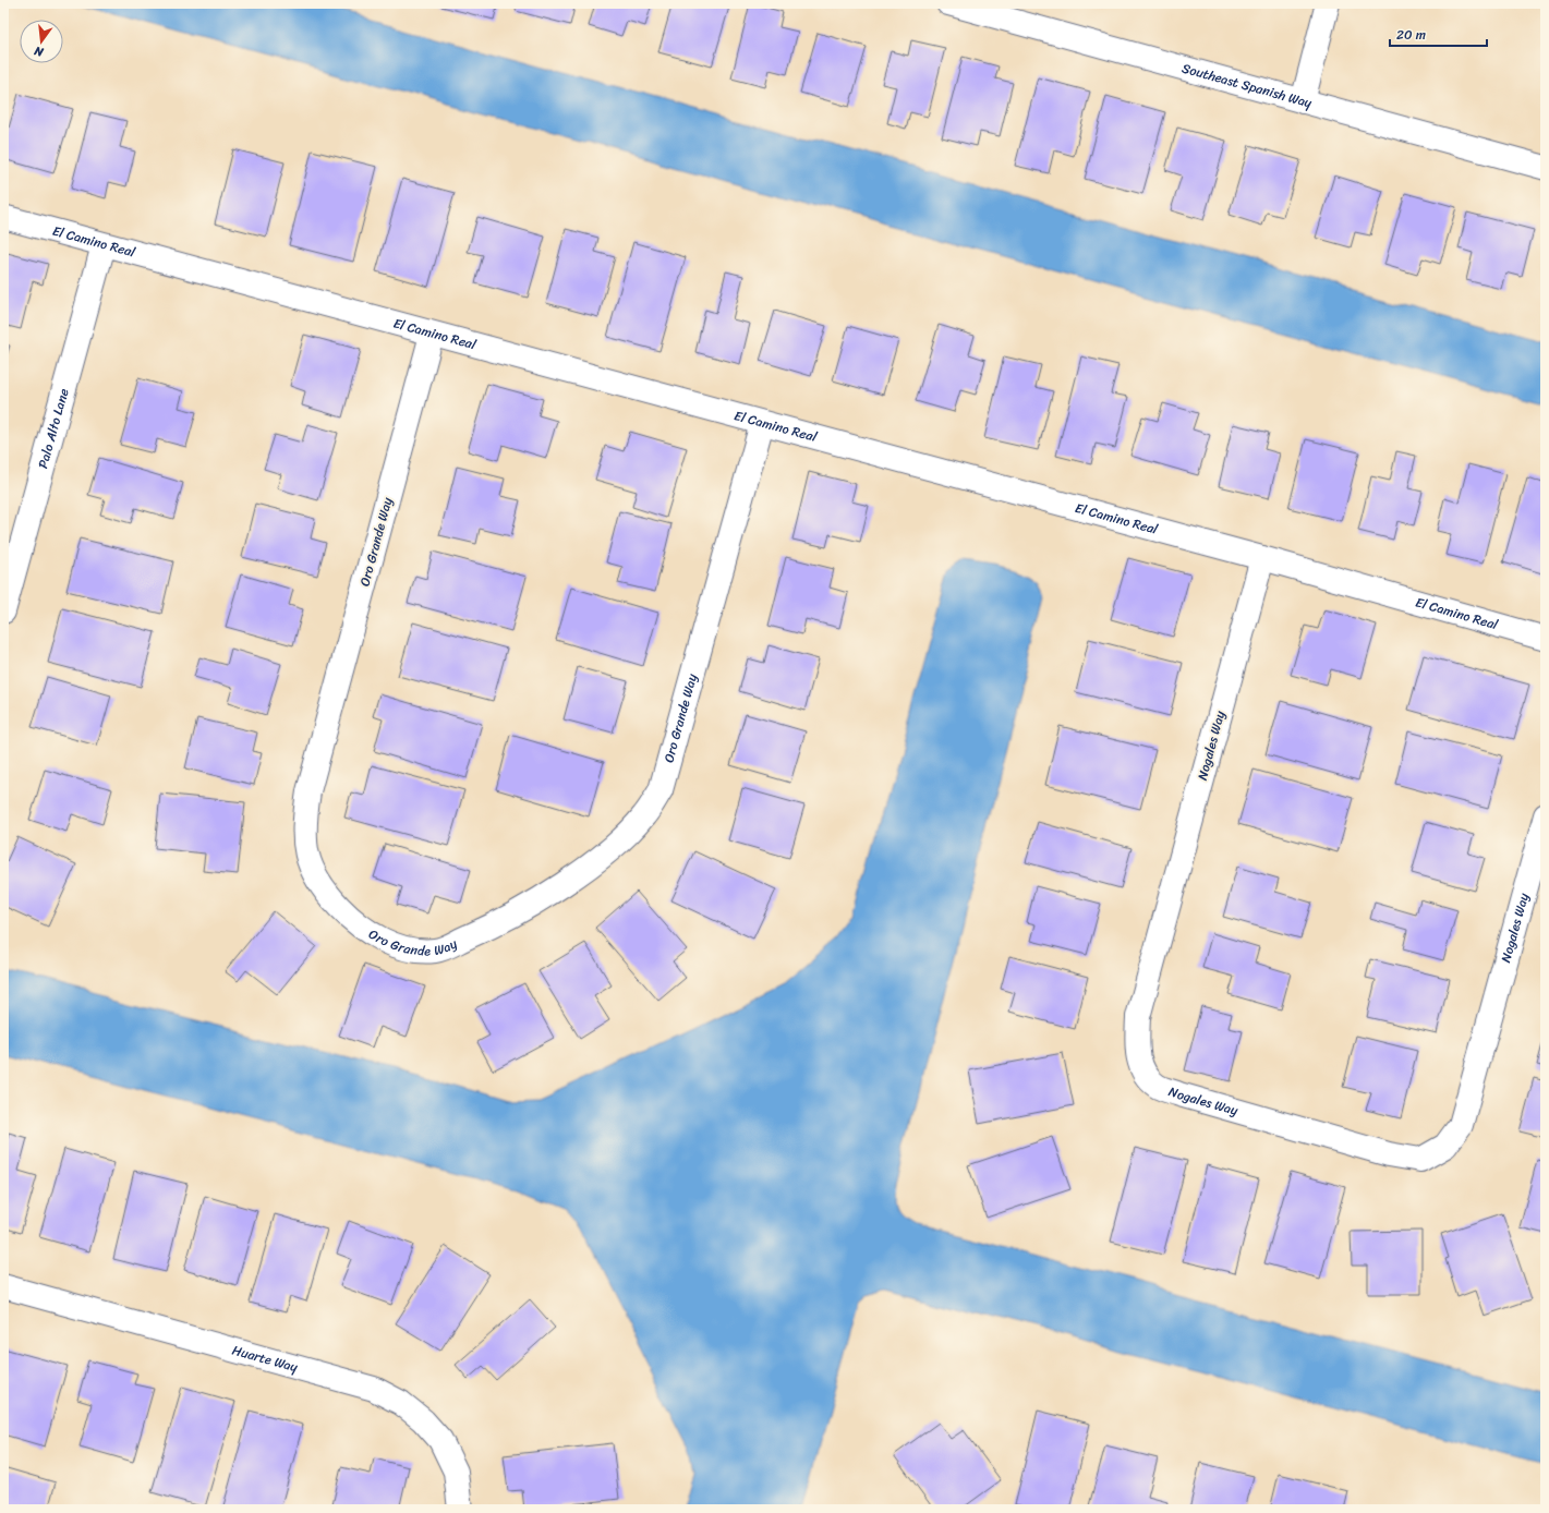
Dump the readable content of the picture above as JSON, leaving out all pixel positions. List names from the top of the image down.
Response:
{
  "streets": {
    "street": [
      "Southeast Spanish Way",
      "El Camino Real",
      "Palo Alto Lane",
      "Oro Grande Way",
      "Nogales Way",
      "Huarte Way"
    ]
  },
  "crossings": [
    ["El Camino Real", "Palo Alto Lane"],
    ["El Camino Real", "Oro Grande Way"],
    ["El Camino Real", "Nogales Way"]
  ],
  "scale_bar": "20 m",
  "north": "bottom"
}
